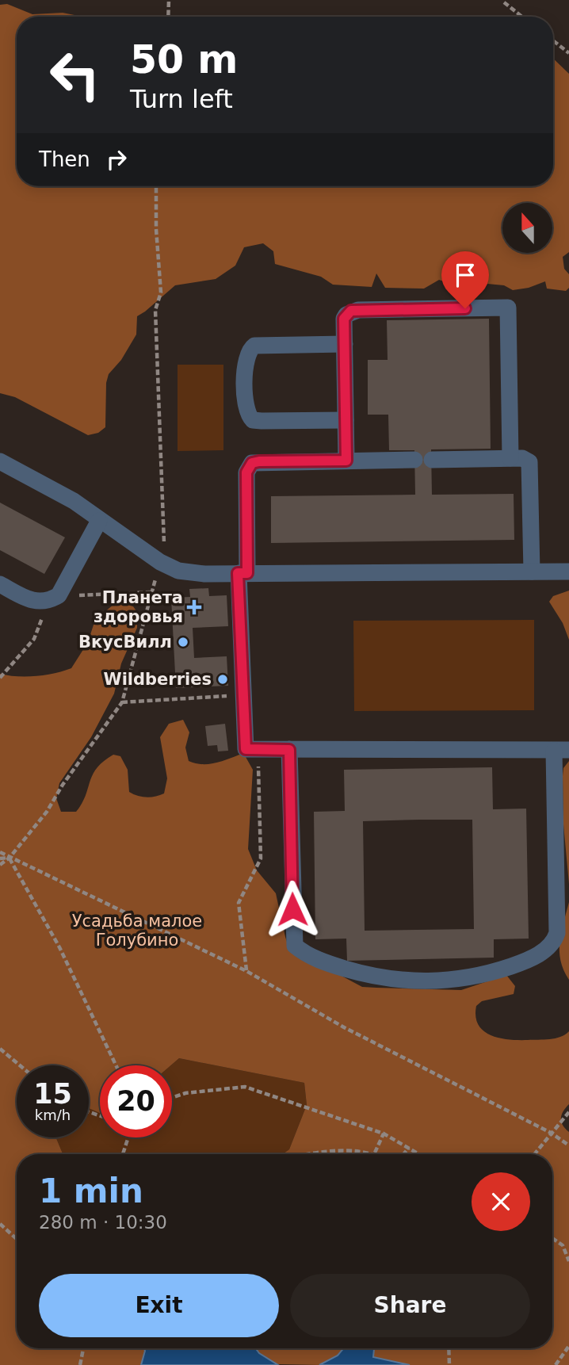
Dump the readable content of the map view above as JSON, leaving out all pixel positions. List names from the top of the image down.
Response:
{
  "parks": ["Усадьба малое Голубино"],
  "places": {
    "health": ["Планета здоровья"],
    "other": ["ВкусВилл", "Wildberries"]
  },
  "north": "top",
  "page": {
    "turn": ["50 m", "Turn left"],
    "then": "Then",
    "speed": "15 km/h",
    "limit": "20",
    "heading": ["1 min", "280 m · 10:30"],
    "buttons": ["Exit", "Share"]
  }
}
